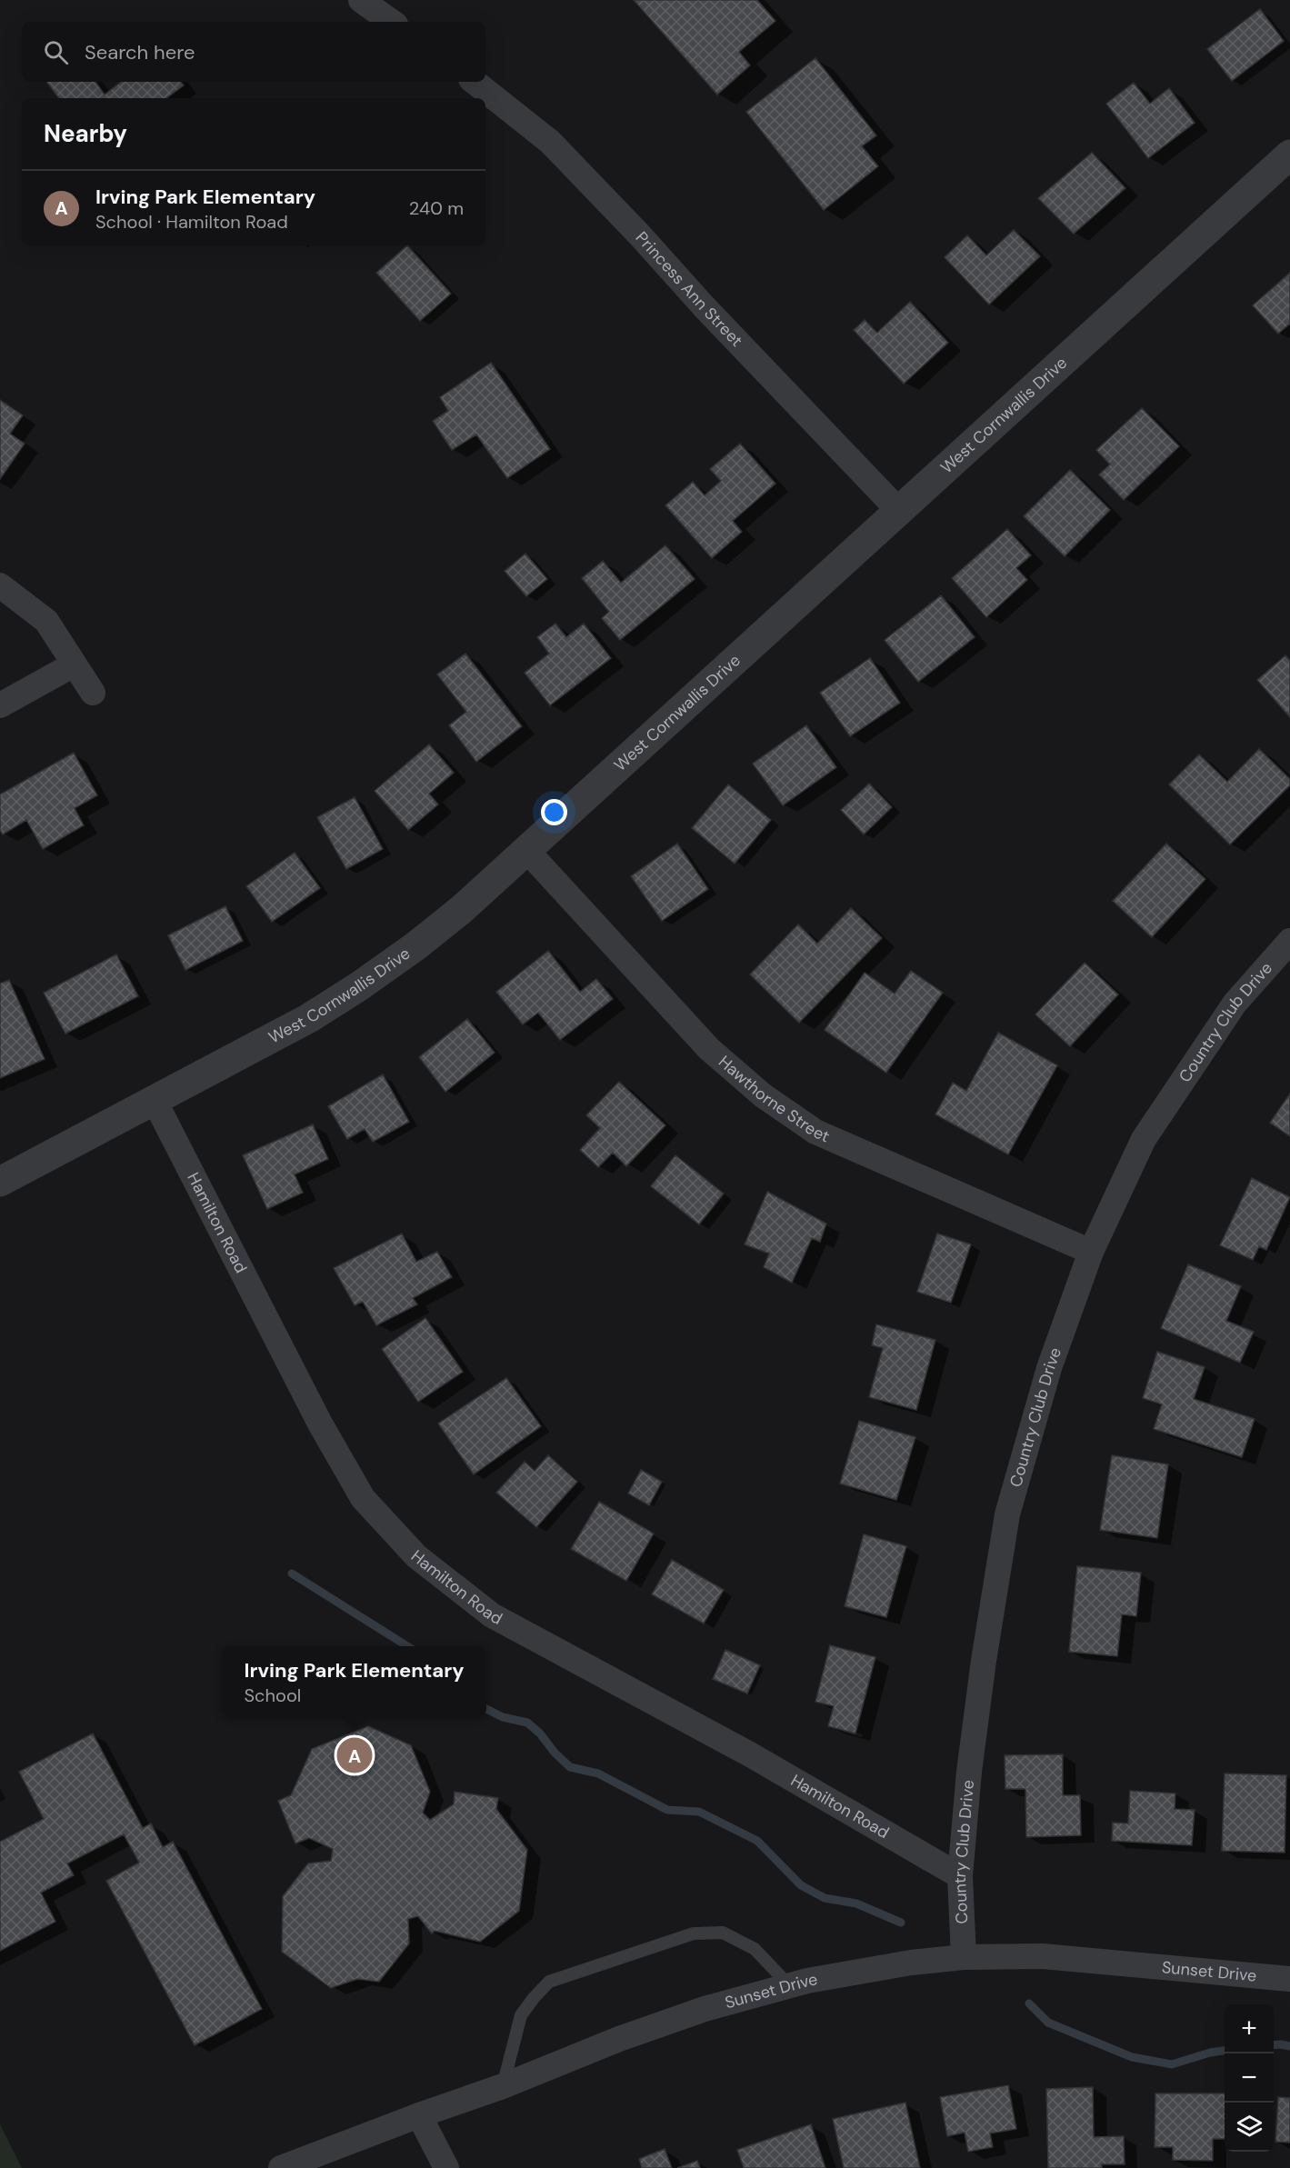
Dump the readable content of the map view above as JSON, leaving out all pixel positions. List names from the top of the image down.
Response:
{
  "streets": {
    "street": [
      "Princess Ann Street",
      "West Cornwallis Drive",
      "Country Club Drive",
      "Hawthorne Street",
      "Hamilton Road",
      "Sunset Drive"
    ]
  },
  "crossings": [
    ["Princess Ann Street", "West Cornwallis Drive"],
    ["West Cornwallis Drive", "Hawthorne Street"],
    ["West Cornwallis Drive", "Hamilton Road"],
    ["Country Club Drive", "Hawthorne Street"],
    ["Country Club Drive", "Hamilton Road"],
    ["Country Club Drive", "Sunset Drive"]
  ],
  "page": {
    "search": "Search here",
    "heading": "Nearby",
    "list": [
      {
        "mark": "A",
        "name": "Irving Park Elementary",
        "note": "School · Hamilton Road",
        "value": "240 m"
      }
    ],
    "popup": ["Irving Park Elementary", "School"],
    "pins": "A",
    "map_buttons": ["+", "−"]
  }
}
